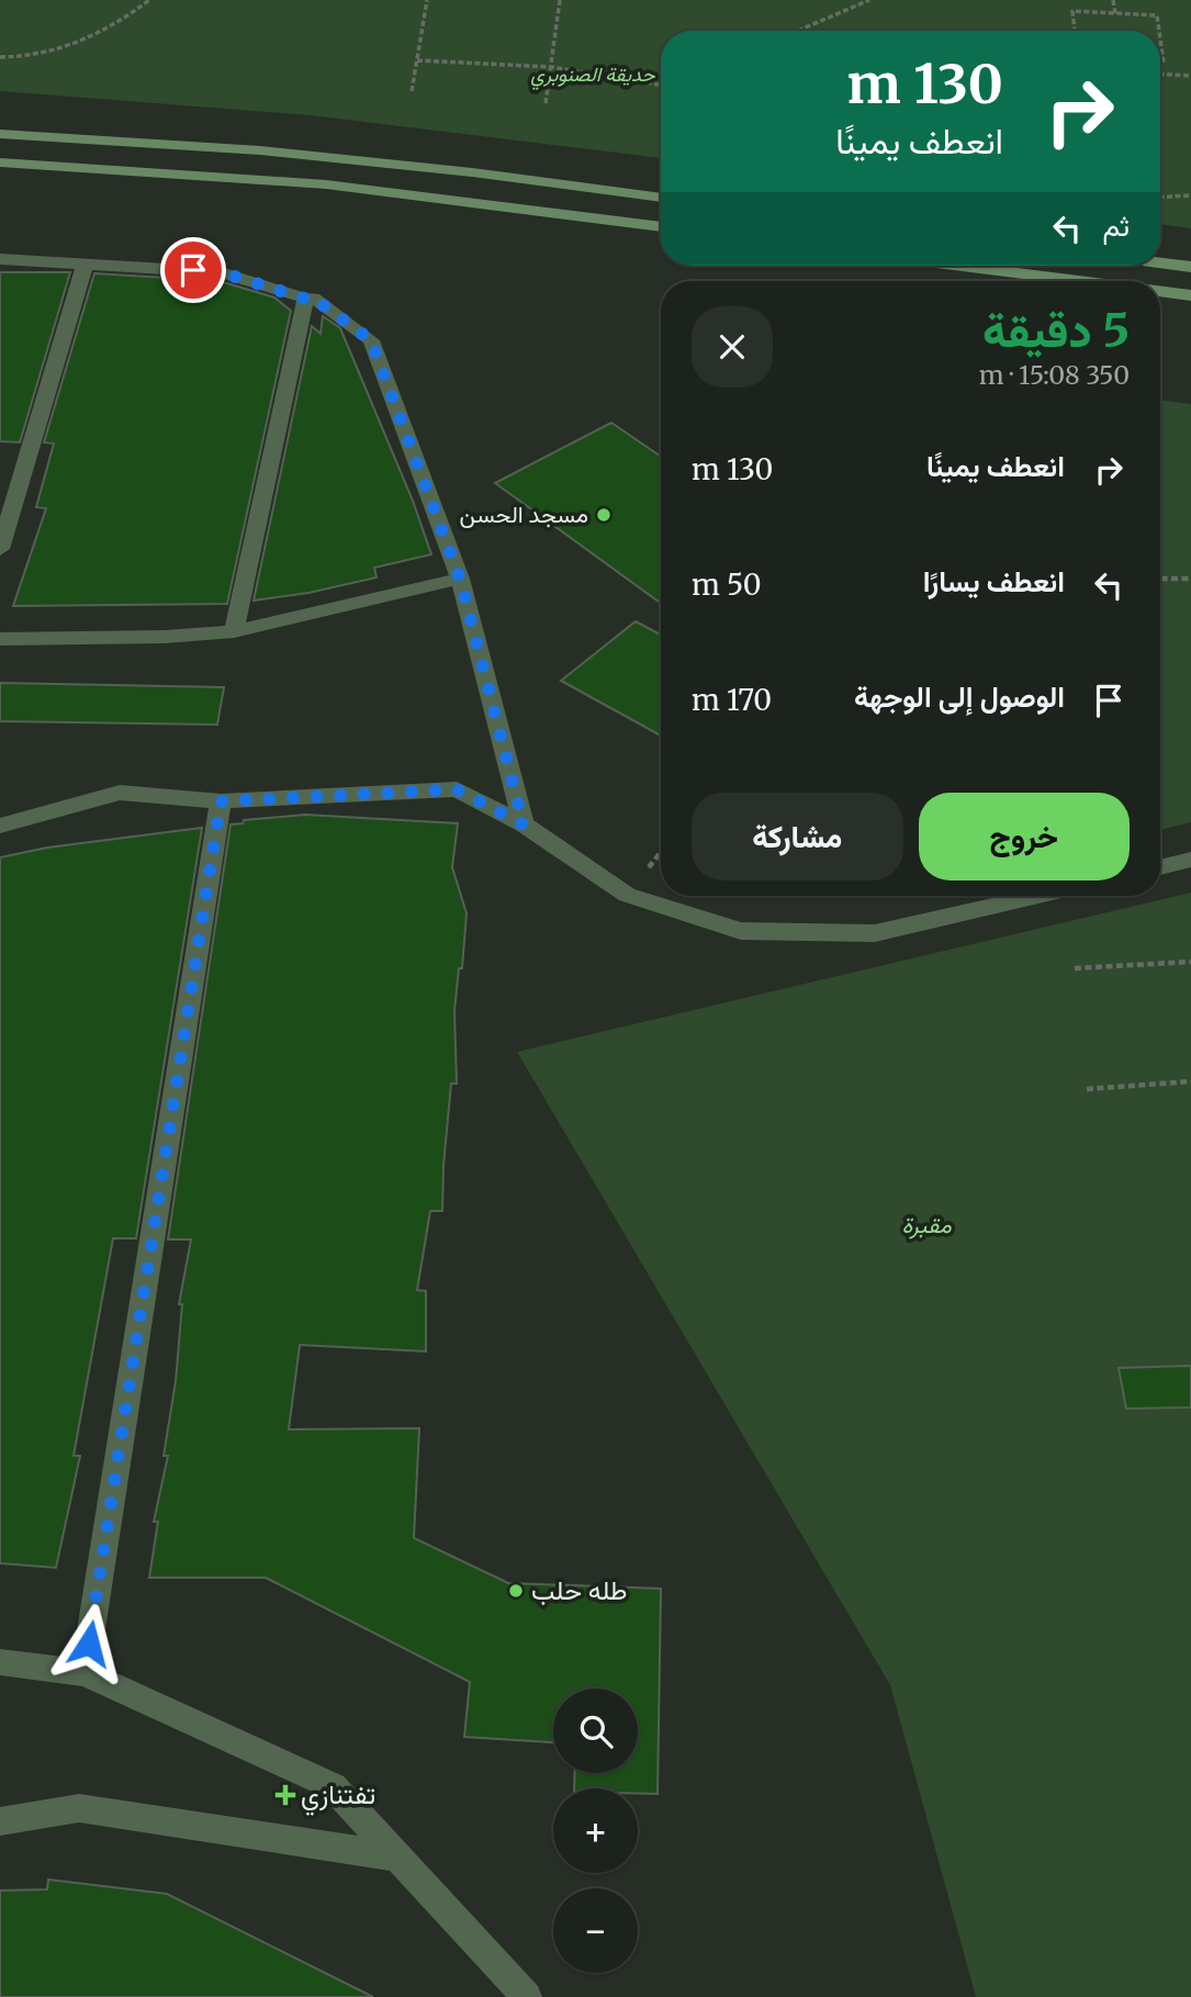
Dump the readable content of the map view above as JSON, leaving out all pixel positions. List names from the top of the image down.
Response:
{
  "parks": ["حديقة الصنوبري", "مقبرة"],
  "places": {
    "other": ["مسجد الحسن", "طله حلب"],
    "health": ["تفتنازي"]
  },
  "page": {
    "turn": ["130 m", "انعطف يمينًا"],
    "then": "ثم",
    "heading": ["5 دقيقة", "350 m · 15:08"],
    "list": [
      {
        "name": "انعطف يمينًا",
        "value": "130 m"
      },
      {
        "name": "انعطف يسارًا",
        "value": "50 m"
      },
      {
        "name": "الوصول إلى الوجهة",
        "value": "170 m"
      }
    ],
    "buttons": ["خروج", "مشاركة"],
    "map_buttons": ["+", "−"]
  }
}
